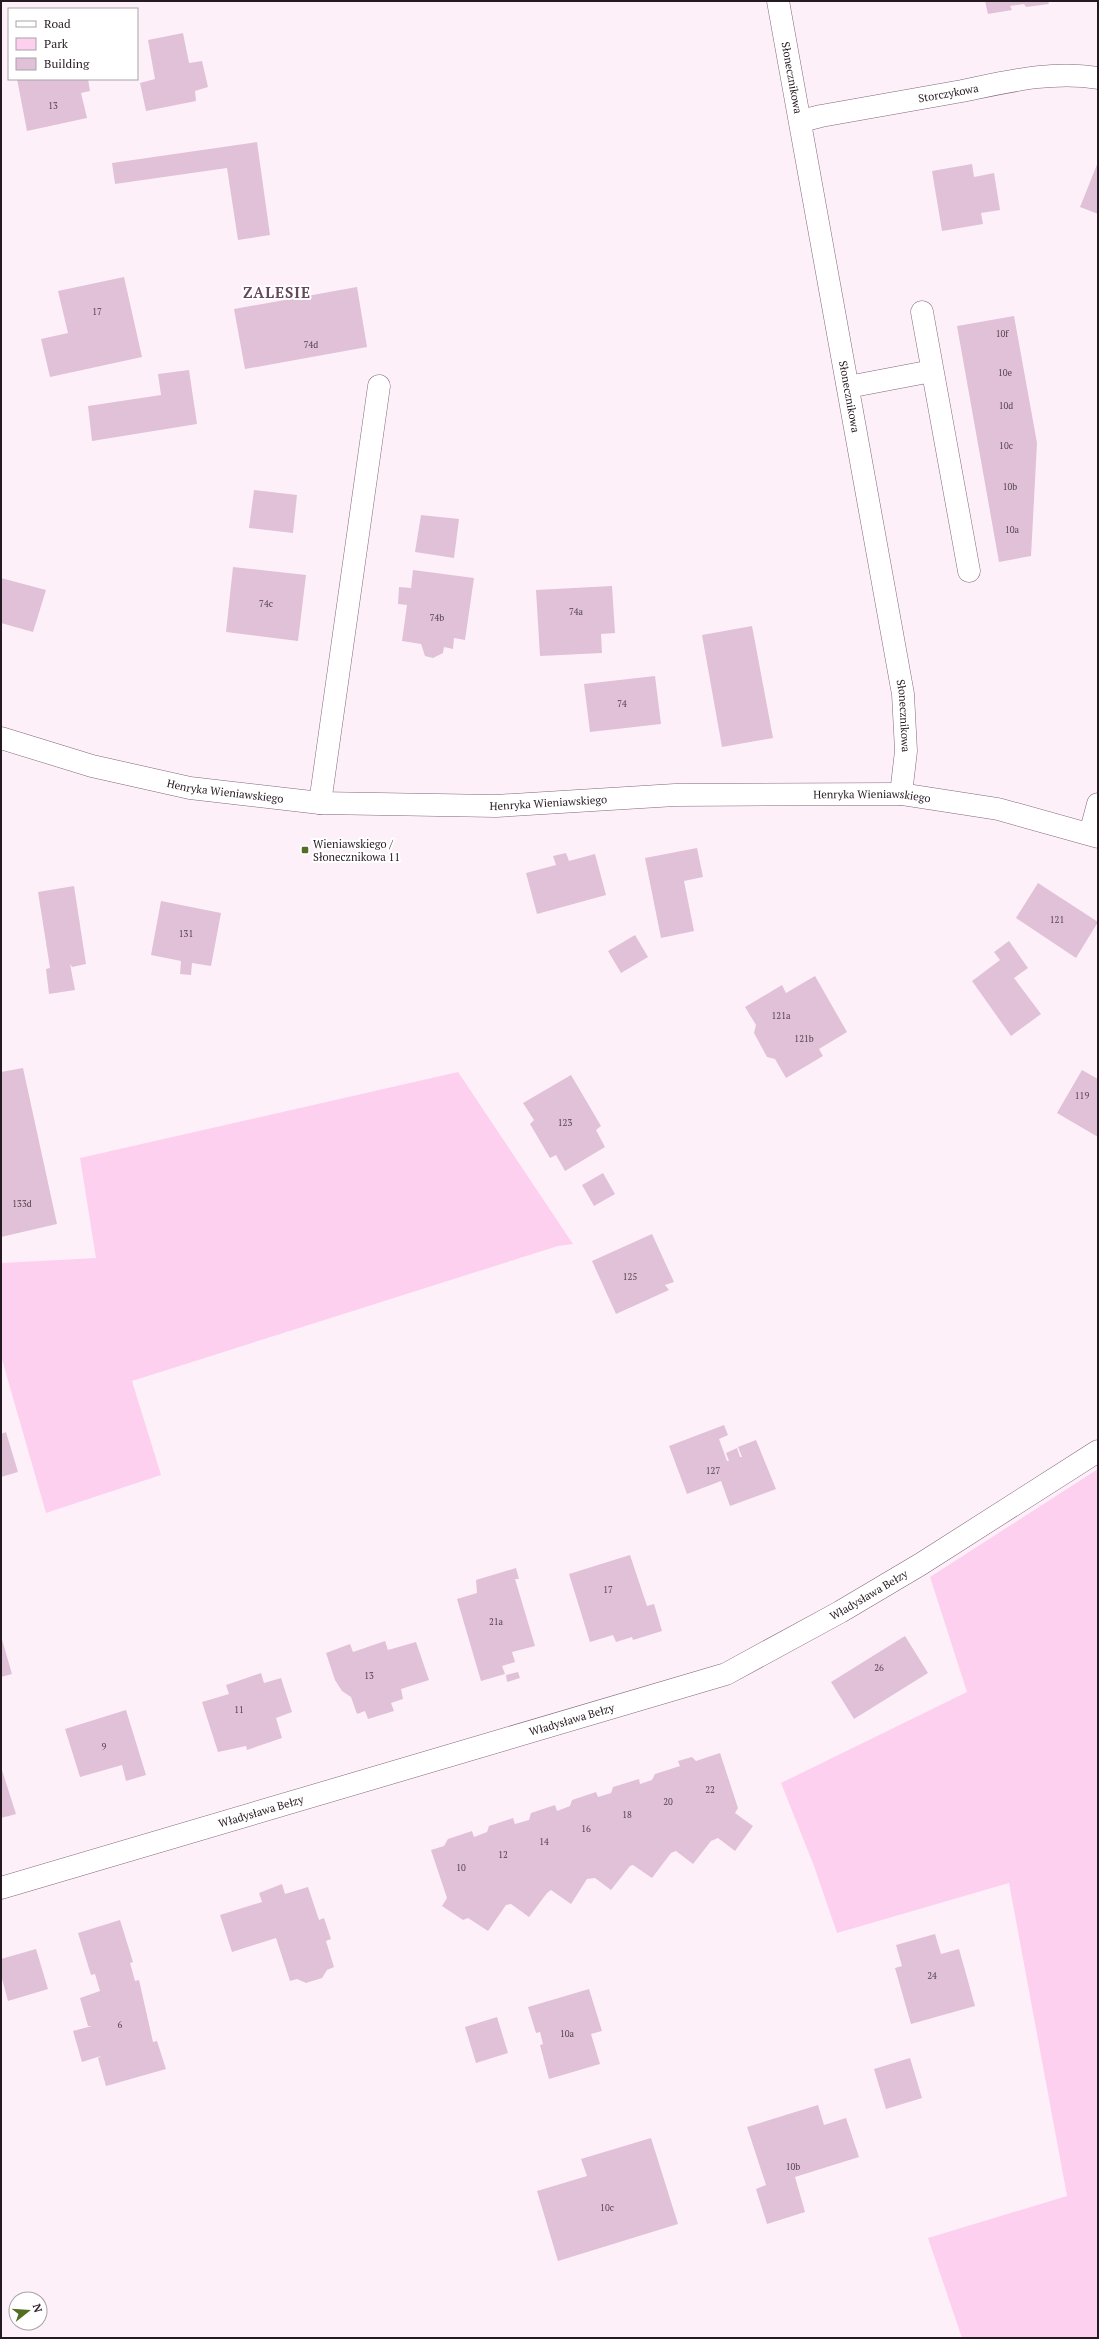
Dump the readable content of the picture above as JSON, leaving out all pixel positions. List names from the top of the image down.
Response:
{
  "streets": {
    "street": [
      "Słonecznikowa",
      "Storczykowa",
      "Henryka Wieniawskiego",
      "Władysława Bełzy"
    ]
  },
  "crossings": [
    ["Słonecznikowa", "Storczykowa"],
    ["Słonecznikowa", "Henryka Wieniawskiego"]
  ],
  "districts": ["ZALESIE"],
  "places": {
    "transit": ["Wieniawskiego / Słonecznikowa 11"]
  },
  "house_numbers": [
    "13",
    "17",
    "10f",
    "74d",
    "10e",
    "10d",
    "10c",
    "10b",
    "10a",
    "74c",
    "74a",
    "74b",
    "74",
    "121",
    "131",
    "121a",
    "121b",
    "119",
    "123",
    "133d",
    "125",
    "127",
    "17",
    "21a",
    "26",
    "13",
    "11",
    "9",
    "22",
    "20",
    "18",
    "16",
    "14",
    "12",
    "10",
    "24",
    "6",
    "10a",
    "10b",
    "10c"
  ],
  "legend": ["Road", "Park", "Building"],
  "north": "right"
}
